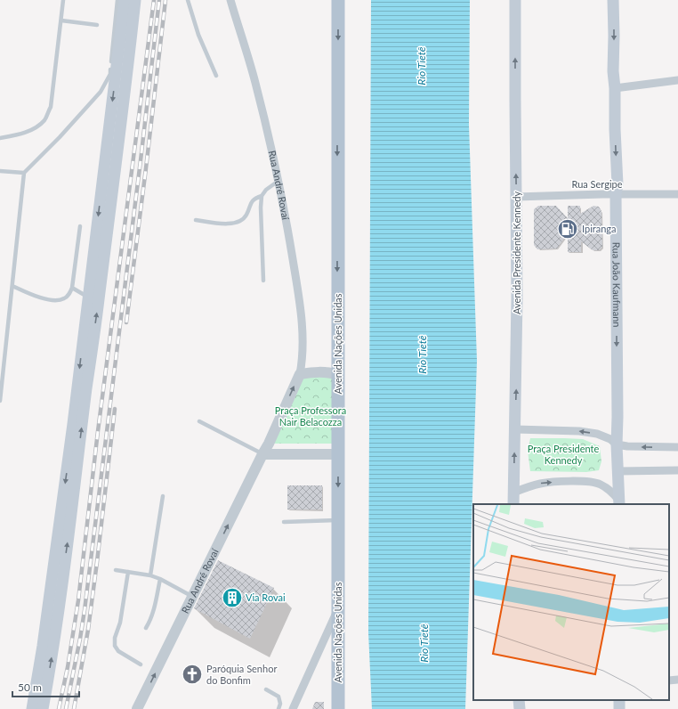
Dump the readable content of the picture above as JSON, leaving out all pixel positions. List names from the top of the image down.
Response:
{
  "streets": {
    "main road": ["Avenida Presidente Kennedy", "Rua João Kaufmann", "Avenida Nações Unidas"],
    "street": ["Rua Sergipe", "Rua André Rovaí"]
  },
  "crossings": [
    ["Rua Sergipe", "Avenida Presidente Kennedy"],
    ["Rua Sergipe", "Rua João Kaufmann"]
  ],
  "one_way": [
    "Rua André Rovaí",
    "Avenida Presidente Kennedy",
    "Rua João Kaufmann",
    "Avenida Nações Unidas"
  ],
  "water": ["Rio Tietê"],
  "parks": ["Praça Professora Nair Belacozza", "Praça Presidente Kennedy"],
  "places": {
    "fuel station": ["Ipiranga"],
    "building": ["Via Rovai"],
    "church": ["Paróquia Senhor do Bonfim"]
  },
  "scale_bar": "50 m"
}
